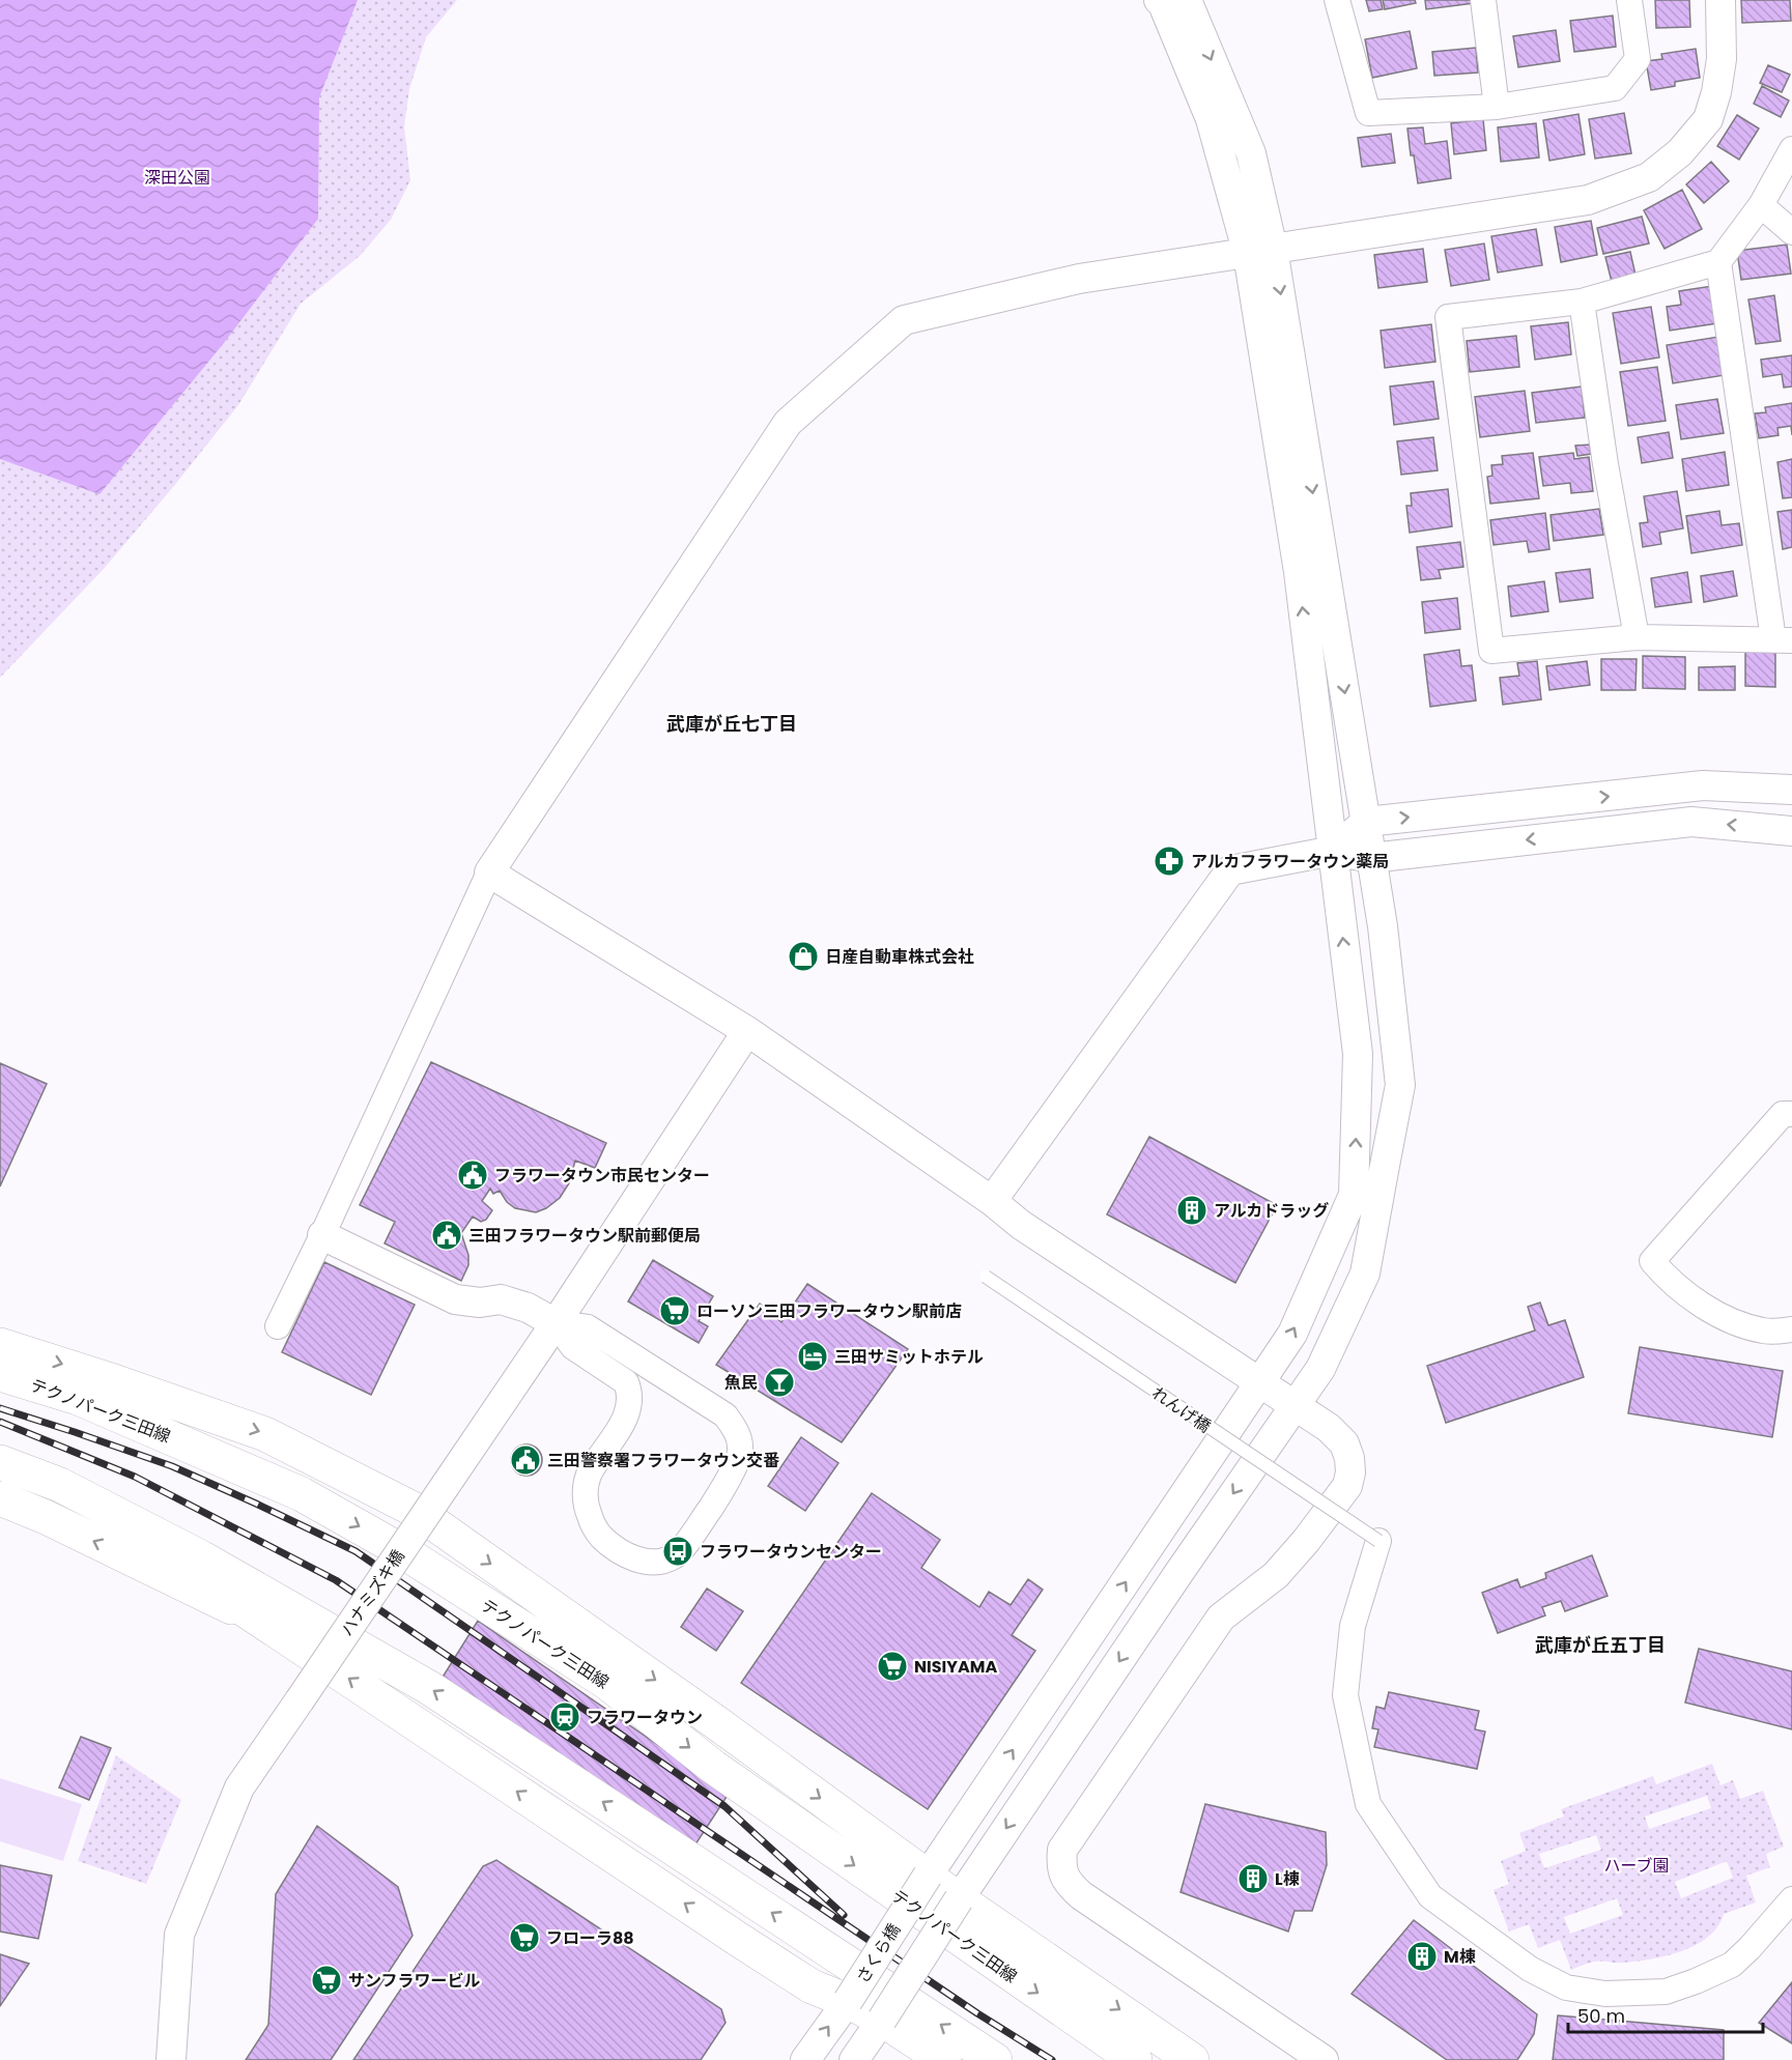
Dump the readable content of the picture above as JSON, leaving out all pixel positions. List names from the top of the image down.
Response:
{
  "streets": {
    "main road": ["テクノパーク三田線"],
    "street": ["ハナミズキ橋", "さくら橋"],
    "lane": ["れんげ橋"]
  },
  "districts": ["武庫が丘七丁目", "武庫が丘五丁目"],
  "parks": ["深田公園", "ハーブ園"],
  "places": {
    "pharmacy": ["アルカフラワータウン薬局"],
    "shop": ["日産自動車株式会社"],
    "public building": ["フラワータウン市民センター", "三田フラワータウン駅前郵便局", "三田警察署フラワータウン交番"],
    "building": ["アルカドラッグ", "L棟", "M棟"],
    "supermarket": [
      "ローソン三田フラワータウン駅前店",
      "NISIYAMA",
      "フローラ88",
      "サンフラワービル"
    ],
    "hotel": ["三田サミットホテル"],
    "bar": ["魚民"],
    "bus stop": ["フラワータウンセンター"],
    "station": ["フラワータウン"]
  },
  "scale_bar": "50 m"
}
